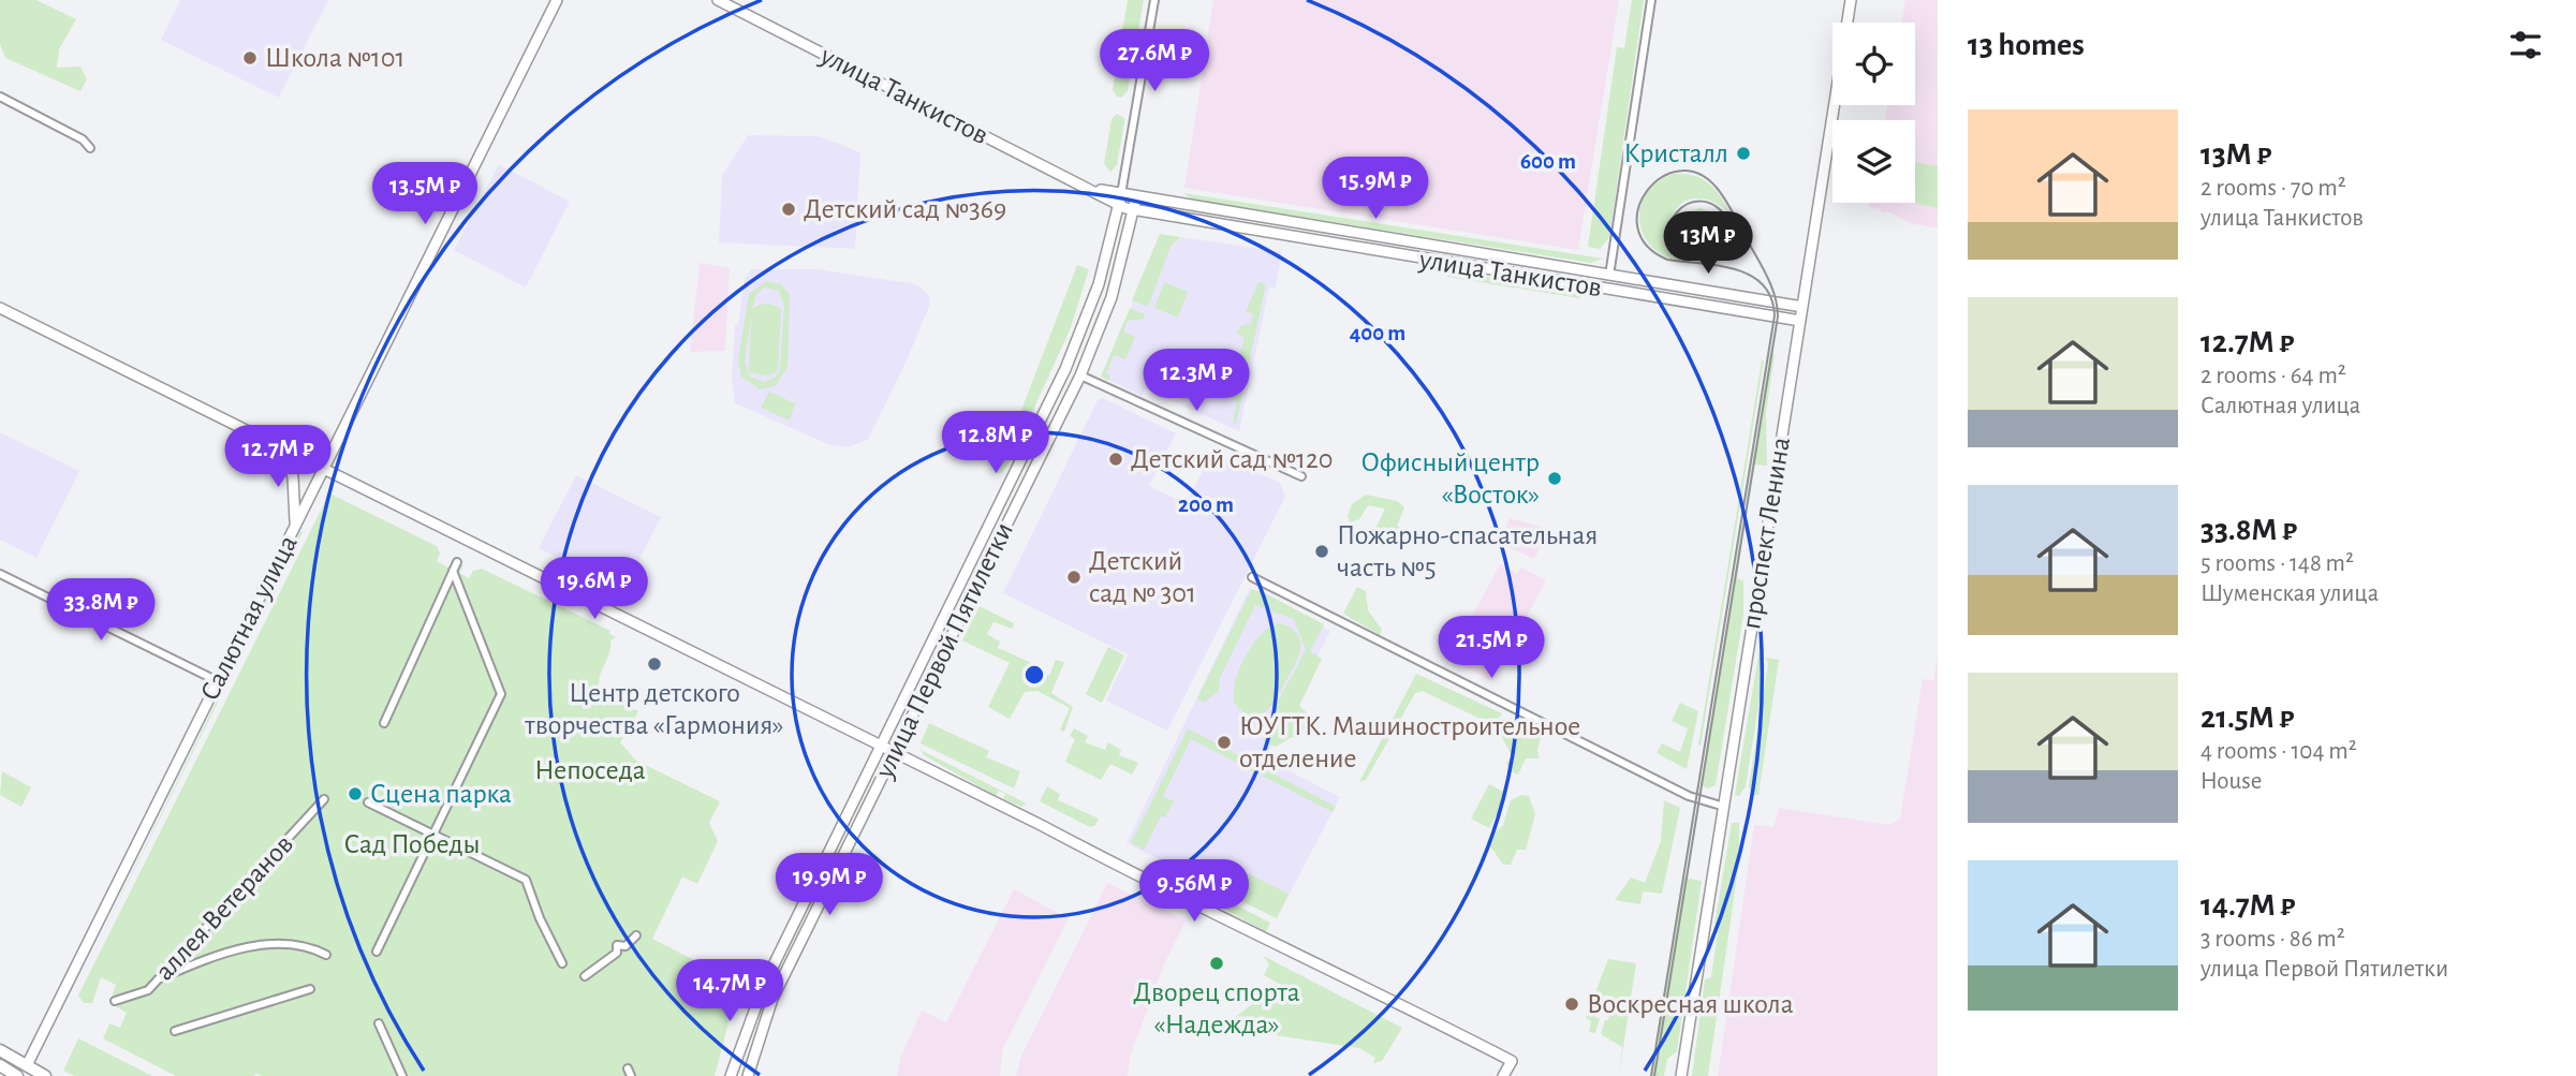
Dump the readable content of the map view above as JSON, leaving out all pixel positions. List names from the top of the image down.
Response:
{
  "streets": {
    "main road": [
      "улица Танкистов",
      "проспект Ленина",
      "Салютная улица",
      "улица Первой Пятилетки"
    ],
    "street": ["аллея Ветеранов"]
  },
  "crossings": [
    ["улица Танкистов", "проспект Ленина"],
    ["улица Танкистов", "улица Первой Пятилетки"]
  ],
  "parks": ["Непоседа", "Сад Победы"],
  "places": [
    "Школа №101",
    "Кристалл",
    "Детский сад №369",
    "Детский сад №120",
    "Офисный центр «Восток»",
    "Пожарно-спасательная часть №5",
    "Детский сад № 301",
    "Центр детского творчества «Гармония»",
    "ЮУГТК. Машиностроительное отделение",
    "Сцена парка",
    "Дворец спорта «Надежда»",
    "Воскресная школа"
  ],
  "page": {
    "heading": "13 homes",
    "price": [
      "27.6M ₽",
      "15.9M ₽",
      "13.5M ₽",
      "13M ₽",
      "12.3M ₽",
      "12.8M ₽",
      "12.7M ₽",
      "19.6M ₽",
      "33.8M ₽",
      "21.5M ₽",
      "19.9M ₽",
      "9.56M ₽",
      "14.7M ₽"
    ],
    "list": [
      {
        "name": "13M ₽",
        "note": "2 rooms · 70 m² · улица Танкистов"
      },
      {
        "name": "12.7M ₽",
        "note": "2 rooms · 64 m² · Салютная улица"
      },
      {
        "name": "33.8M ₽",
        "note": "5 rooms · 148 m² · Шуменская улица"
      },
      {
        "name": "21.5M ₽",
        "note": "4 rooms · 104 m² · House"
      },
      {
        "name": "14.7M ₽",
        "note": "3 rooms · 86 m² · улица Первой Пятилетки"
      }
    ]
  },
  "rings": ["600 m", "400 m", "200 m"]
}
